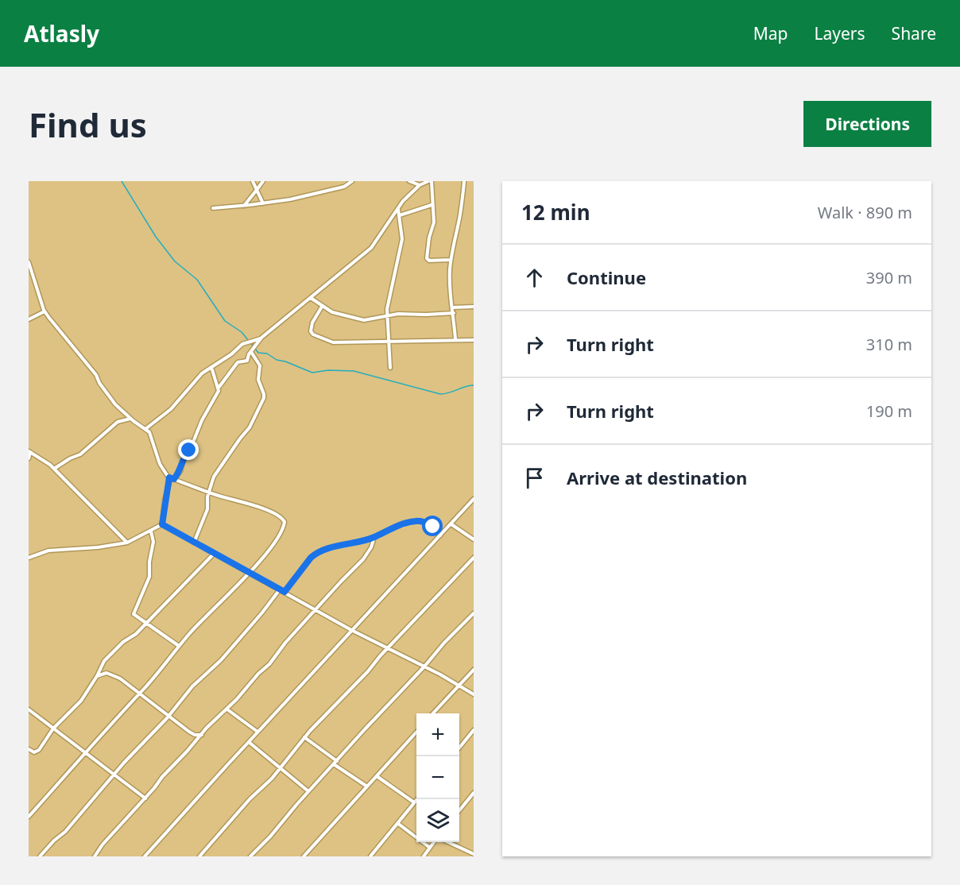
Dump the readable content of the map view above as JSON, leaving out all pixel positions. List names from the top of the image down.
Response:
{
  "page": {
    "header": "Atlasly",
    "nav": ["Map", "Layers", "Share"],
    "buttons": "Directions",
    "title": "Find us",
    "heading": ["12 min", "Walk · 890 m"],
    "list": [
      ["Continue", "390 m"],
      ["Turn right", "310 m"],
      ["Turn right", "190 m"],
      "Arrive at destination"
    ],
    "map_buttons": ["+", "−"]
  }
}
